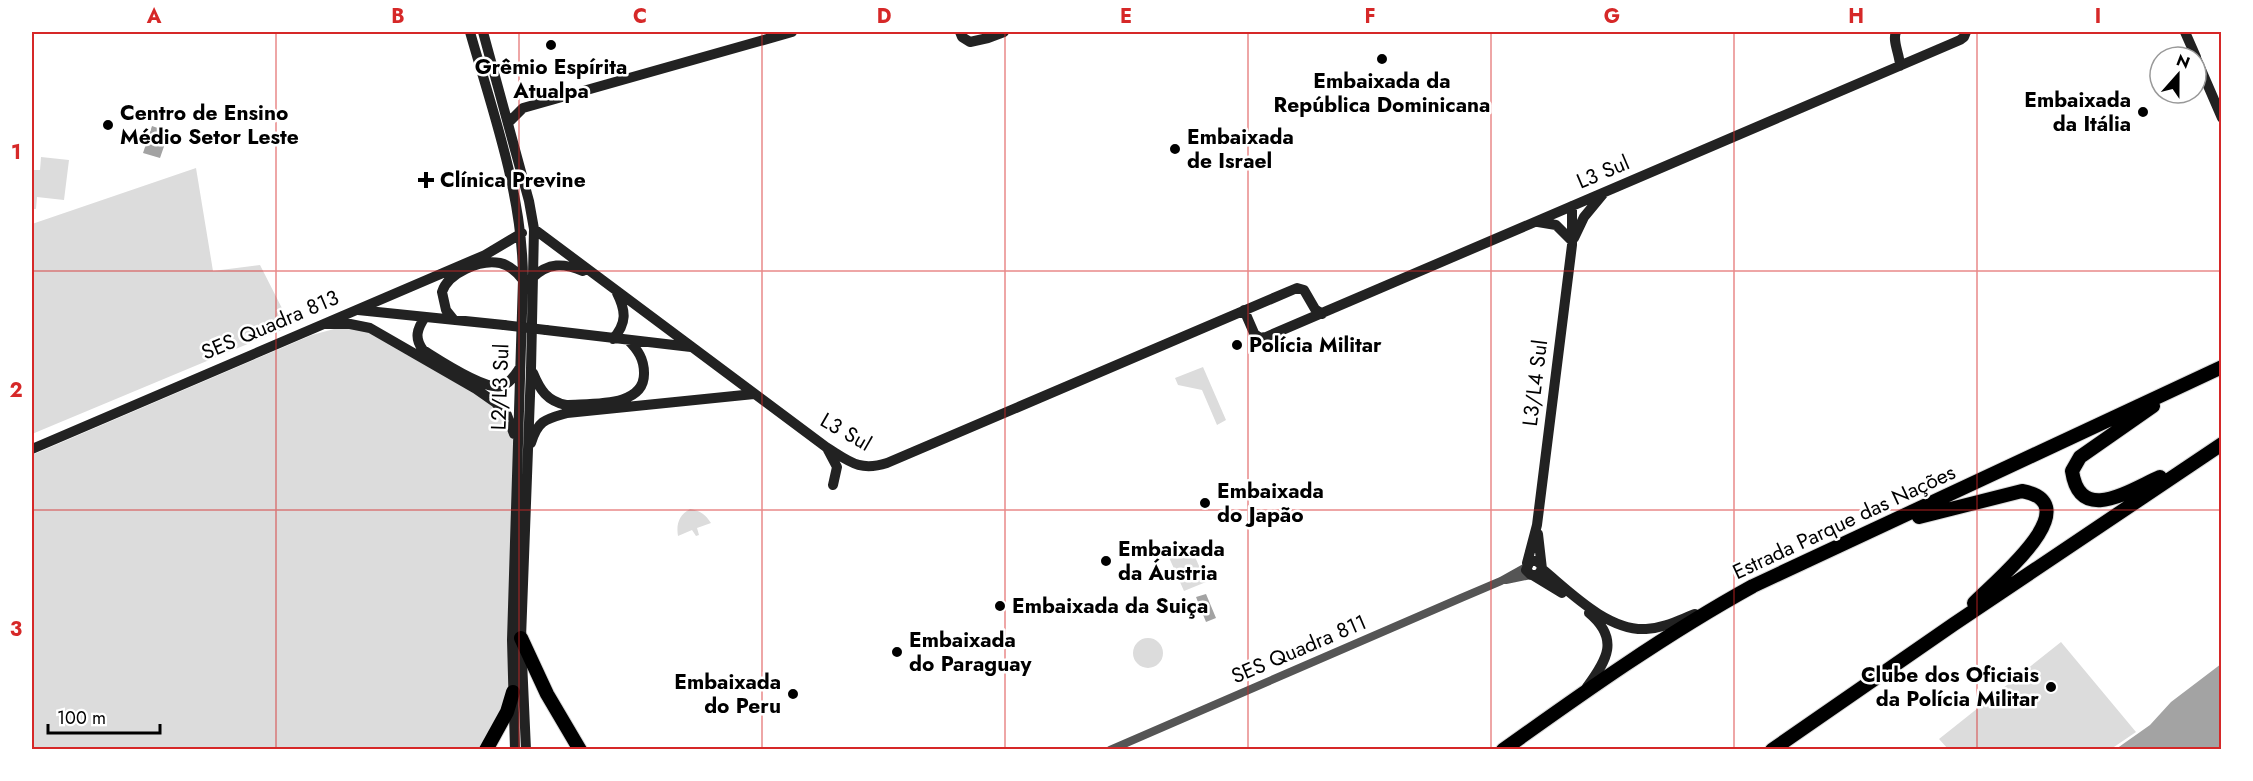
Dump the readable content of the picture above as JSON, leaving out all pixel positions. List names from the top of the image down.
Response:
{
  "streets": {
    "highway": ["Estrada Parque das Nações"],
    "street": [
      "L3 Sul",
      "SES Quadra 813",
      "L3/L4 Sul",
      "L2/L3 Sul",
      "SES Quadra 811"
    ]
  },
  "crossings": [
    ["L3 Sul", "L3/L4 Sul"],
    ["L3 Sul", "L2/L3 Sul"],
    ["SES Quadra 813", "L2/L3 Sul"],
    ["L3/L4 Sul", "SES Quadra 811"]
  ],
  "places": {
    "other": [
      "Grêmio Espírita Atualpa",
      "Embaixada da República Dominicana",
      "Embaixada da Itália",
      "Centro de Ensino Médio Setor Leste",
      "Embaixada de Israel",
      "Polícia Militar",
      "Embaixada do Japão",
      "Embaixada da Áustria",
      "Embaixada da Suiça",
      "Embaixada do Paraguay",
      "Clube dos Oficiais da Polícia Militar",
      "Embaixada do Peru"
    ],
    "health": ["Clínica Previne"]
  },
  "scale_bar": "100 m",
  "north": "top",
  "grid": {
    "columns": [
      "A",
      "B",
      "C",
      "D",
      "E",
      "F",
      "G",
      "H",
      "I"
    ],
    "rows": ["1", "2", "3"]
  }
}
